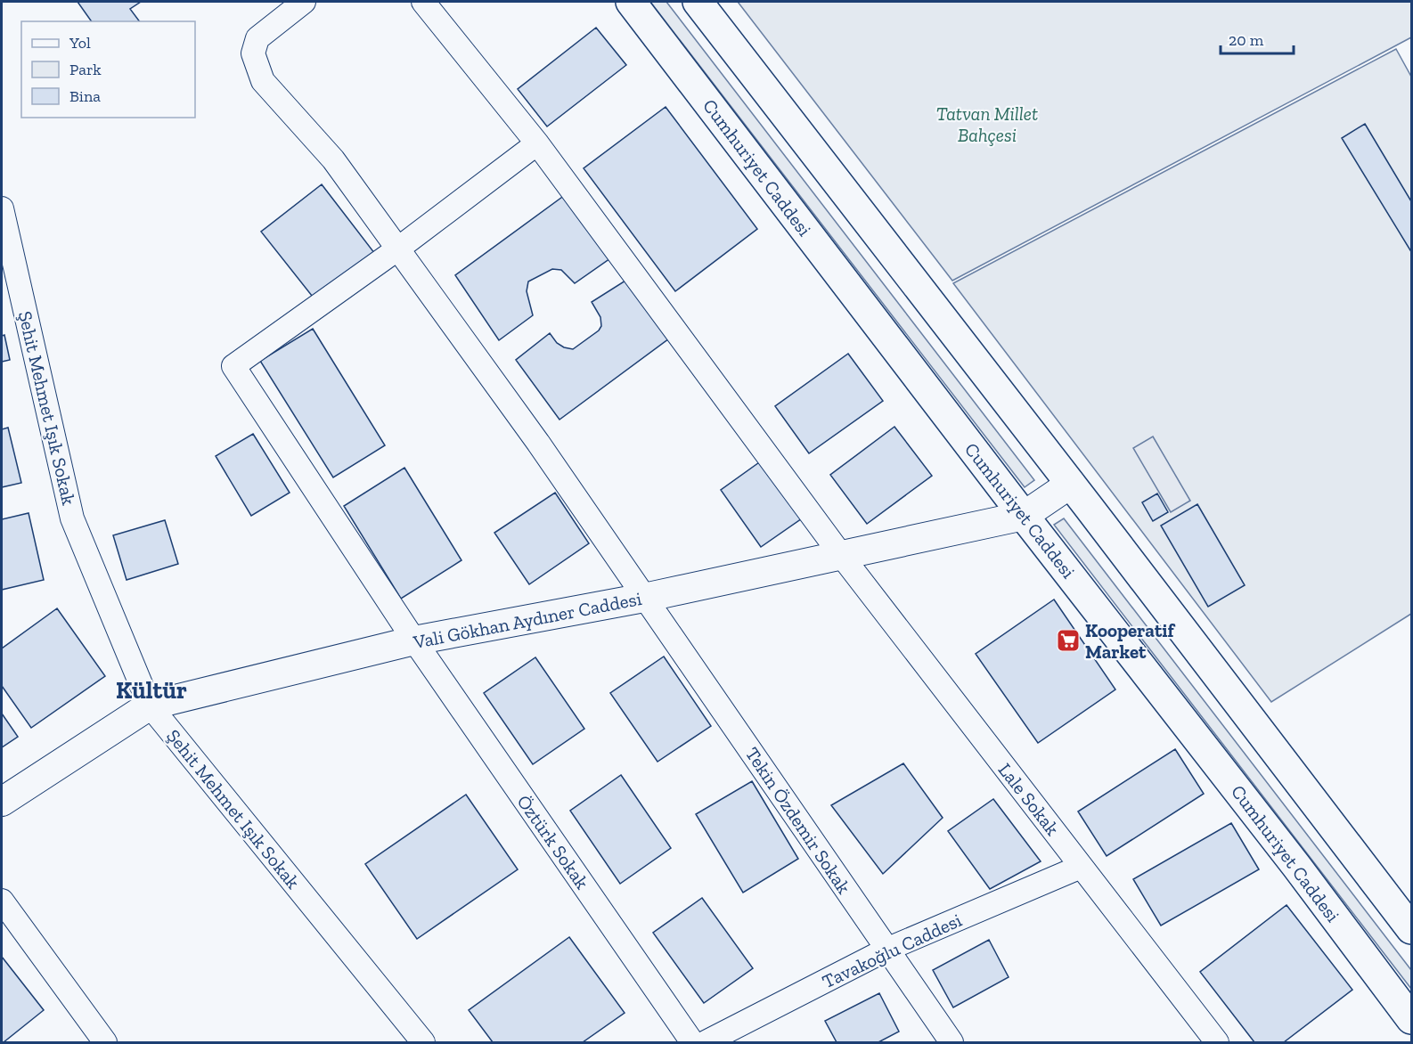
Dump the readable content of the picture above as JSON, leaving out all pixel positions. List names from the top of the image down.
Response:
{
  "streets": {
    "highway": ["Cumhuriyet Caddesi"],
    "street": [
      "Şehit Mehmet Işık Sokak",
      "Vali Gökhan Aydıner Caddesi",
      "Lale Sokak",
      "Tekin Özdemir Sokak",
      "Öztürk Sokak",
      "Tavakoğlu Caddesi"
    ]
  },
  "crossings": [
    ["Cumhuriyet Caddesi", "Vali Gökhan Aydıner Caddesi"],
    ["Şehit Mehmet Işık Sokak", "Vali Gökhan Aydıner Caddesi"],
    ["Vali Gökhan Aydıner Caddesi", "Lale Sokak"],
    ["Vali Gökhan Aydıner Caddesi", "Tekin Özdemir Sokak"],
    ["Vali Gökhan Aydıner Caddesi", "Öztürk Sokak"],
    ["Lale Sokak", "Tavakoğlu Caddesi"],
    ["Tekin Özdemir Sokak", "Öztürk Sokak"],
    ["Tekin Özdemir Sokak", "Tavakoğlu Caddesi"]
  ],
  "districts": ["Kültür"],
  "parks": ["Tatvan Millet Bahçesi"],
  "places": {
    "supermarket": ["Kooperatif Market"]
  },
  "legend": ["Yol", "Park", "Bina"],
  "scale_bar": "20 m"
}
